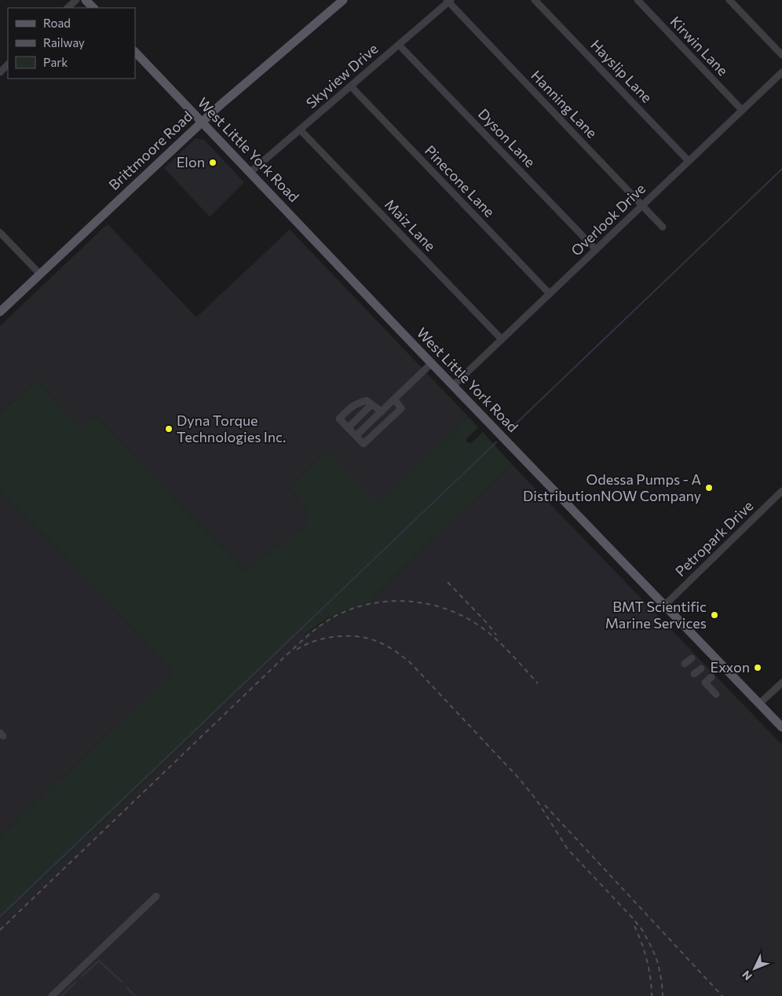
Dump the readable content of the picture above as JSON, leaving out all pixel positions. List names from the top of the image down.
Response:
{
  "streets": {
    "main road": ["West Little York Road", "Brittmoore Road"],
    "street": [
      "Kirwin Lane",
      "Hayslip Lane",
      "Skyview Drive",
      "Hanning Lane",
      "Dyson Lane",
      "Pinecone Lane",
      "Overlook Drive",
      "Maiz Lane",
      "Petropark Drive"
    ]
  },
  "crossings": [
    ["Kirwin Lane", "Overlook Drive"],
    ["Hayslip Lane", "Overlook Drive"],
    ["Skyview Drive", "Hanning Lane"],
    ["Skyview Drive", "Dyson Lane"],
    ["Skyview Drive", "West Little York Road"],
    ["Skyview Drive", "Pinecone Lane"],
    ["Skyview Drive", "Maiz Lane"],
    ["Hanning Lane", "Overlook Drive"],
    ["Dyson Lane", "Overlook Drive"],
    ["West Little York Road", "Brittmoore Road"],
    ["West Little York Road", "Overlook Drive"],
    ["West Little York Road", "Petropark Drive"],
    ["Pinecone Lane", "Overlook Drive"],
    ["Overlook Drive", "Maiz Lane"]
  ],
  "places": [
    "Elon",
    "Dyna Torque Technologies Inc.",
    "Odessa Pumps - A DistributionNOW Company",
    "BMT Scientific Marine Services",
    "Exxon"
  ],
  "legend": ["Road", "Railway", "Park"],
  "north": "bottom left"
}
